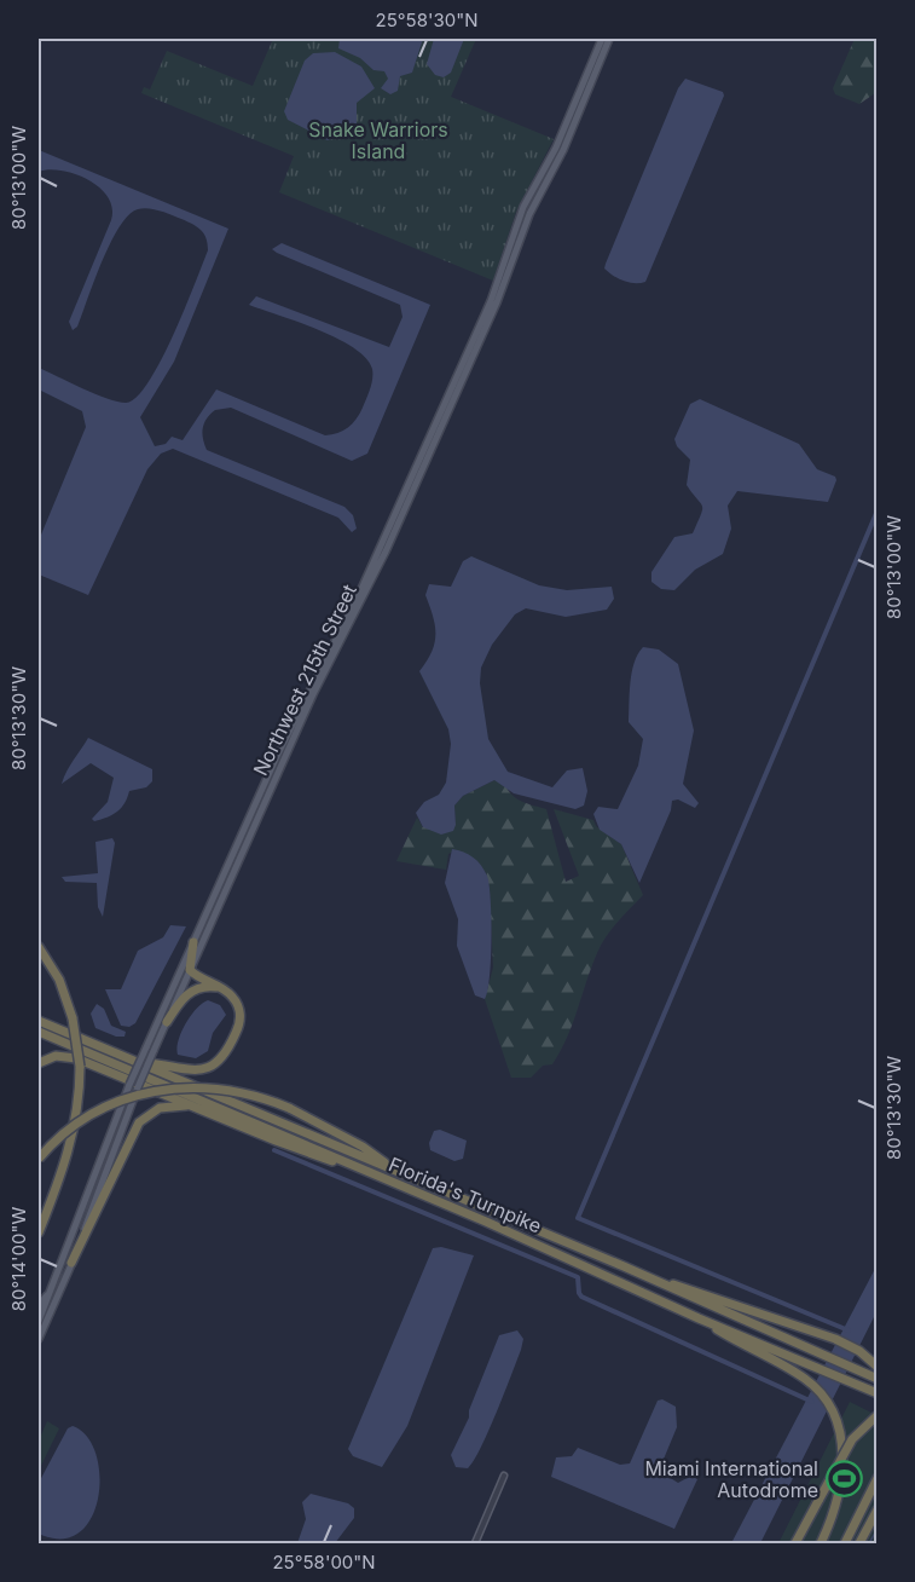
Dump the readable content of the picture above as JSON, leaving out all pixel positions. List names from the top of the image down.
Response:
{
  "streets": {
    "highway": ["Florida's Turnpike"],
    "main road": ["Northwest 215th Street"]
  },
  "parks": ["Snake Warriors Island"],
  "places": {
    "sports": ["Miami International Autodrome"]
  },
  "coordinates": [
    "25°58'30\"N",
    "80°13'00\"W",
    "80°13'30\"W",
    "80°14'00\"W",
    "25°58'00\"N"
  ]
}
